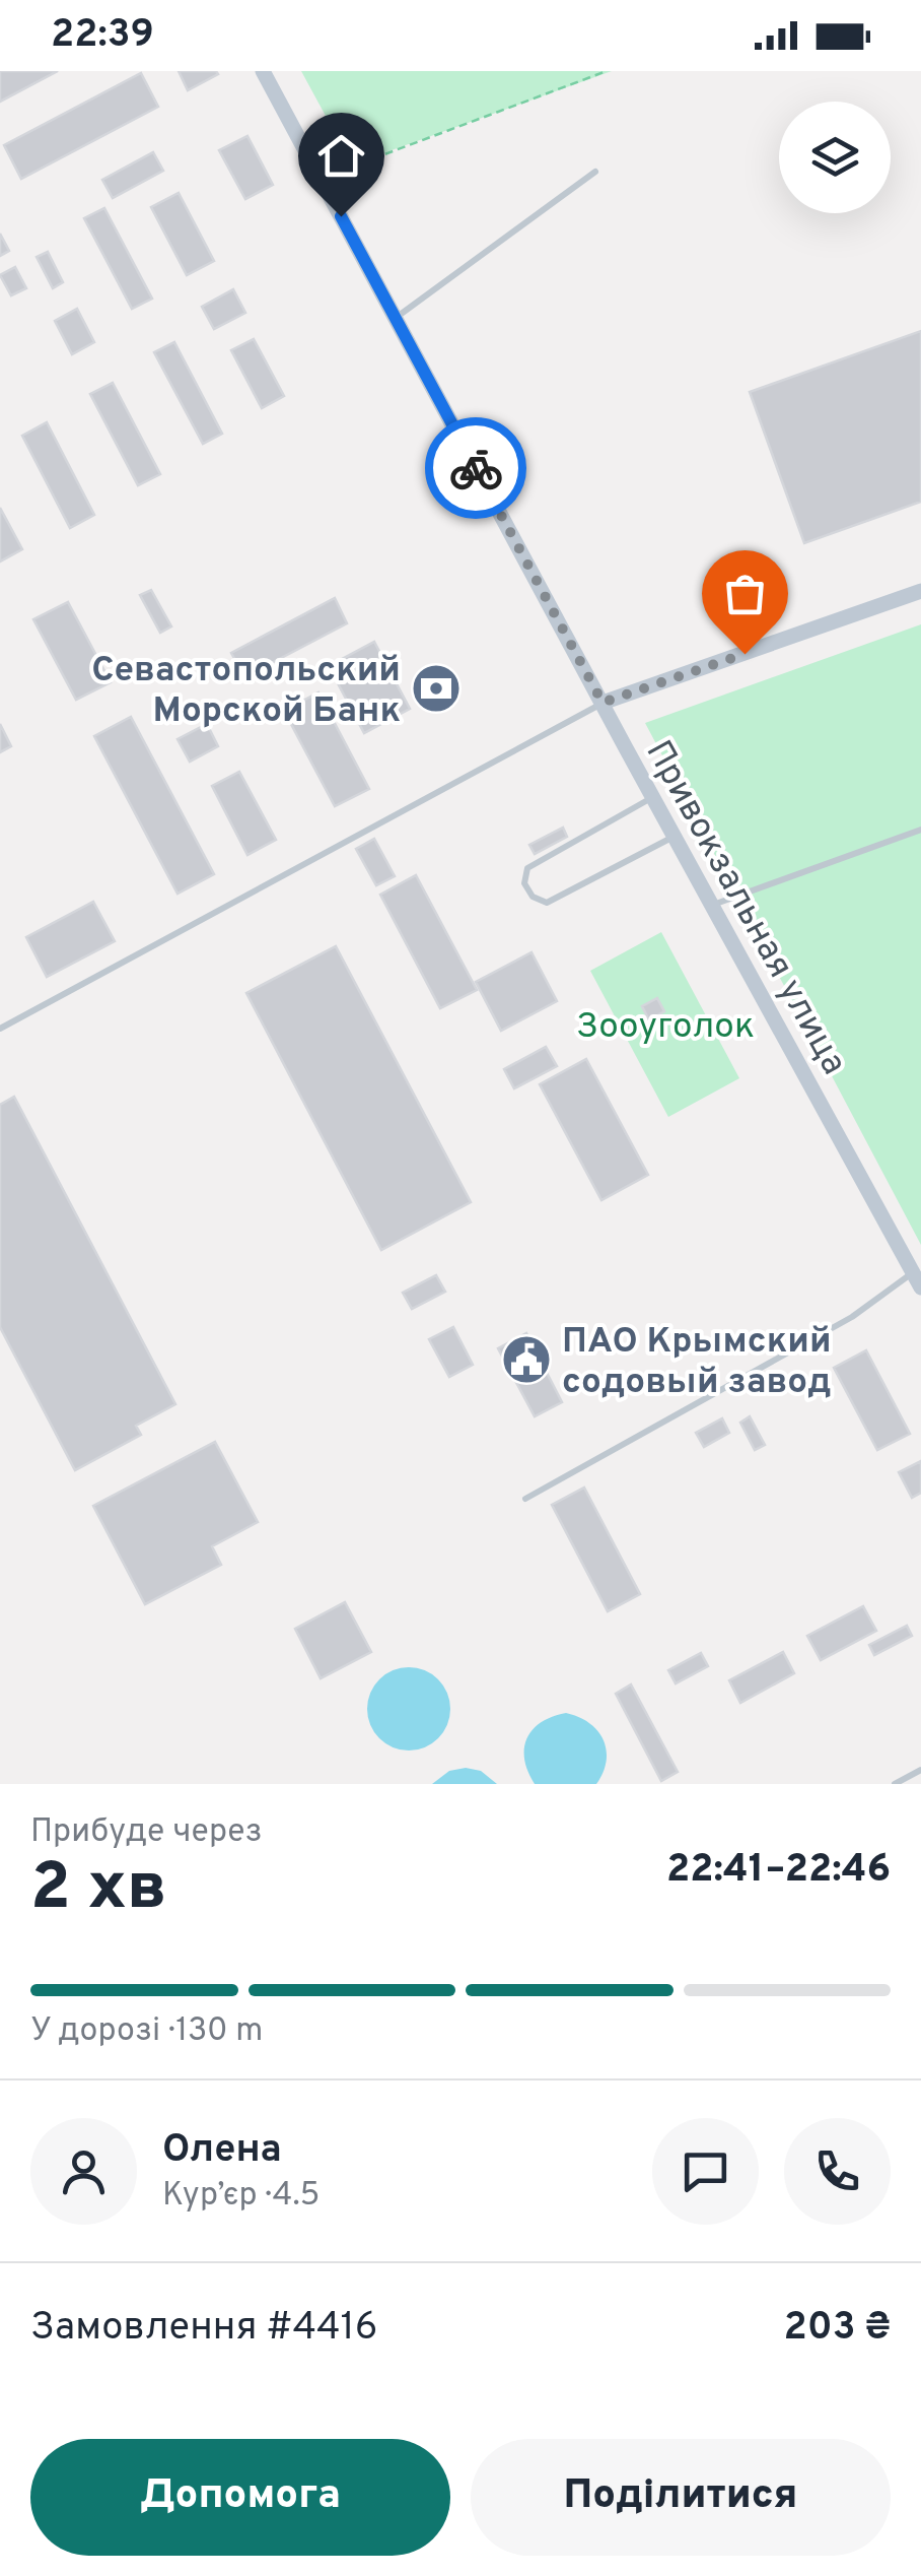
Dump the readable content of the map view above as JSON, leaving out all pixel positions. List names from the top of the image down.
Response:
{
  "streets": {
    "main road": ["Привокзальная улица"]
  },
  "parks": ["Зооуголок"],
  "places": {
    "bank": ["Севастопольский Морской Банк"],
    "public building": ["ПАО Крымский содовый завод"]
  },
  "page": {
    "status": "22:39",
    "heading": ["2 хв", "Прибуде через", "22:41–22:46"],
    "panel": [
      "Олена",
      "Кур’єр · 4.5",
      "Замовлення #4416",
      "203 ₴"
    ],
    "bar": "У дорозі · 130 m",
    "buttons": ["Допомога", "Поділитися"]
  }
}
